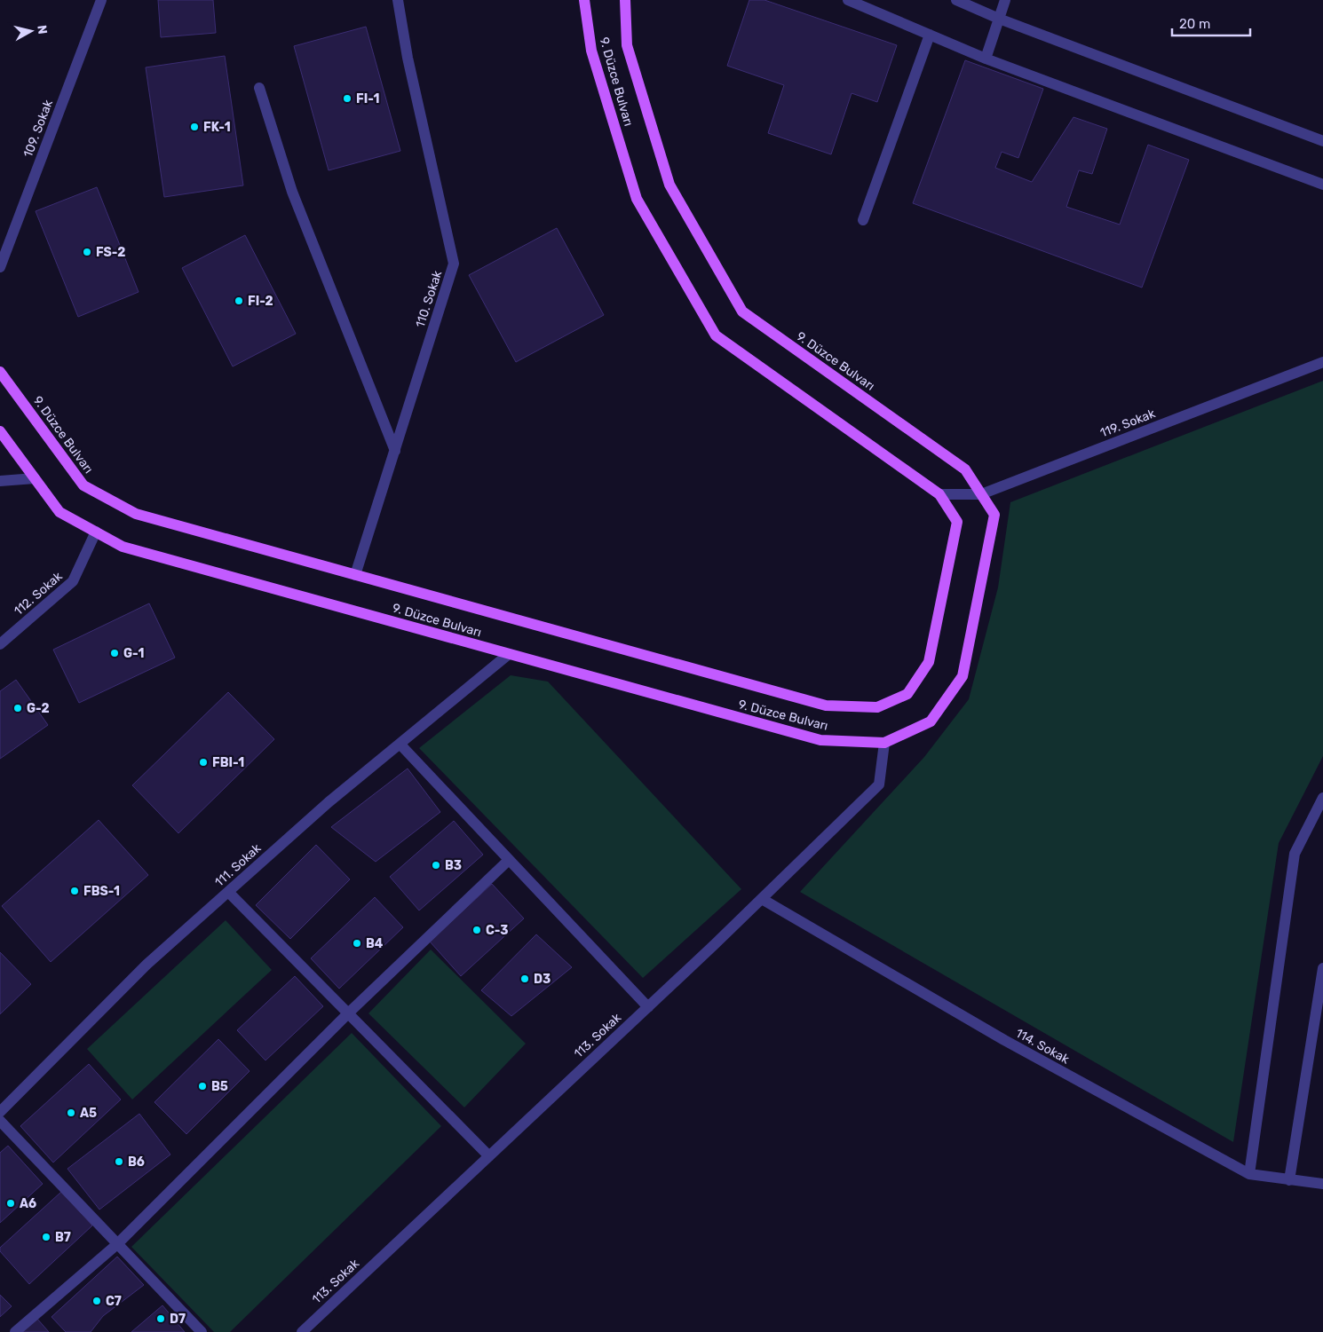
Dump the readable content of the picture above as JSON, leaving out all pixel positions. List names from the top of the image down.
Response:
{
  "streets": {
    "main road": ["9. Düzce Bulvarı"],
    "street": [
      "109. Sokak",
      "110. Sokak",
      "119. Sokak",
      "112. Sokak",
      "111. Sokak",
      "113. Sokak",
      "114. Sokak"
    ]
  },
  "crossings": [
    ["9. Düzce Bulvarı", "110. Sokak"],
    ["9. Düzce Bulvarı", "119. Sokak"],
    ["9. Düzce Bulvarı", "112. Sokak"],
    ["9. Düzce Bulvarı", "111. Sokak"],
    ["9. Düzce Bulvarı", "113. Sokak"],
    ["113. Sokak", "114. Sokak"]
  ],
  "places": [
    "FI-1",
    "FK-1",
    "FS-2",
    "FI-2",
    "G-1",
    "G-2",
    "FBI-1",
    "B3",
    "FBS-1",
    "C-3",
    "B4",
    "D3",
    "B5",
    "A5",
    "B6",
    "A6",
    "B7",
    "C7",
    "D7"
  ],
  "scale_bar": "20 m",
  "north": "right"
}
